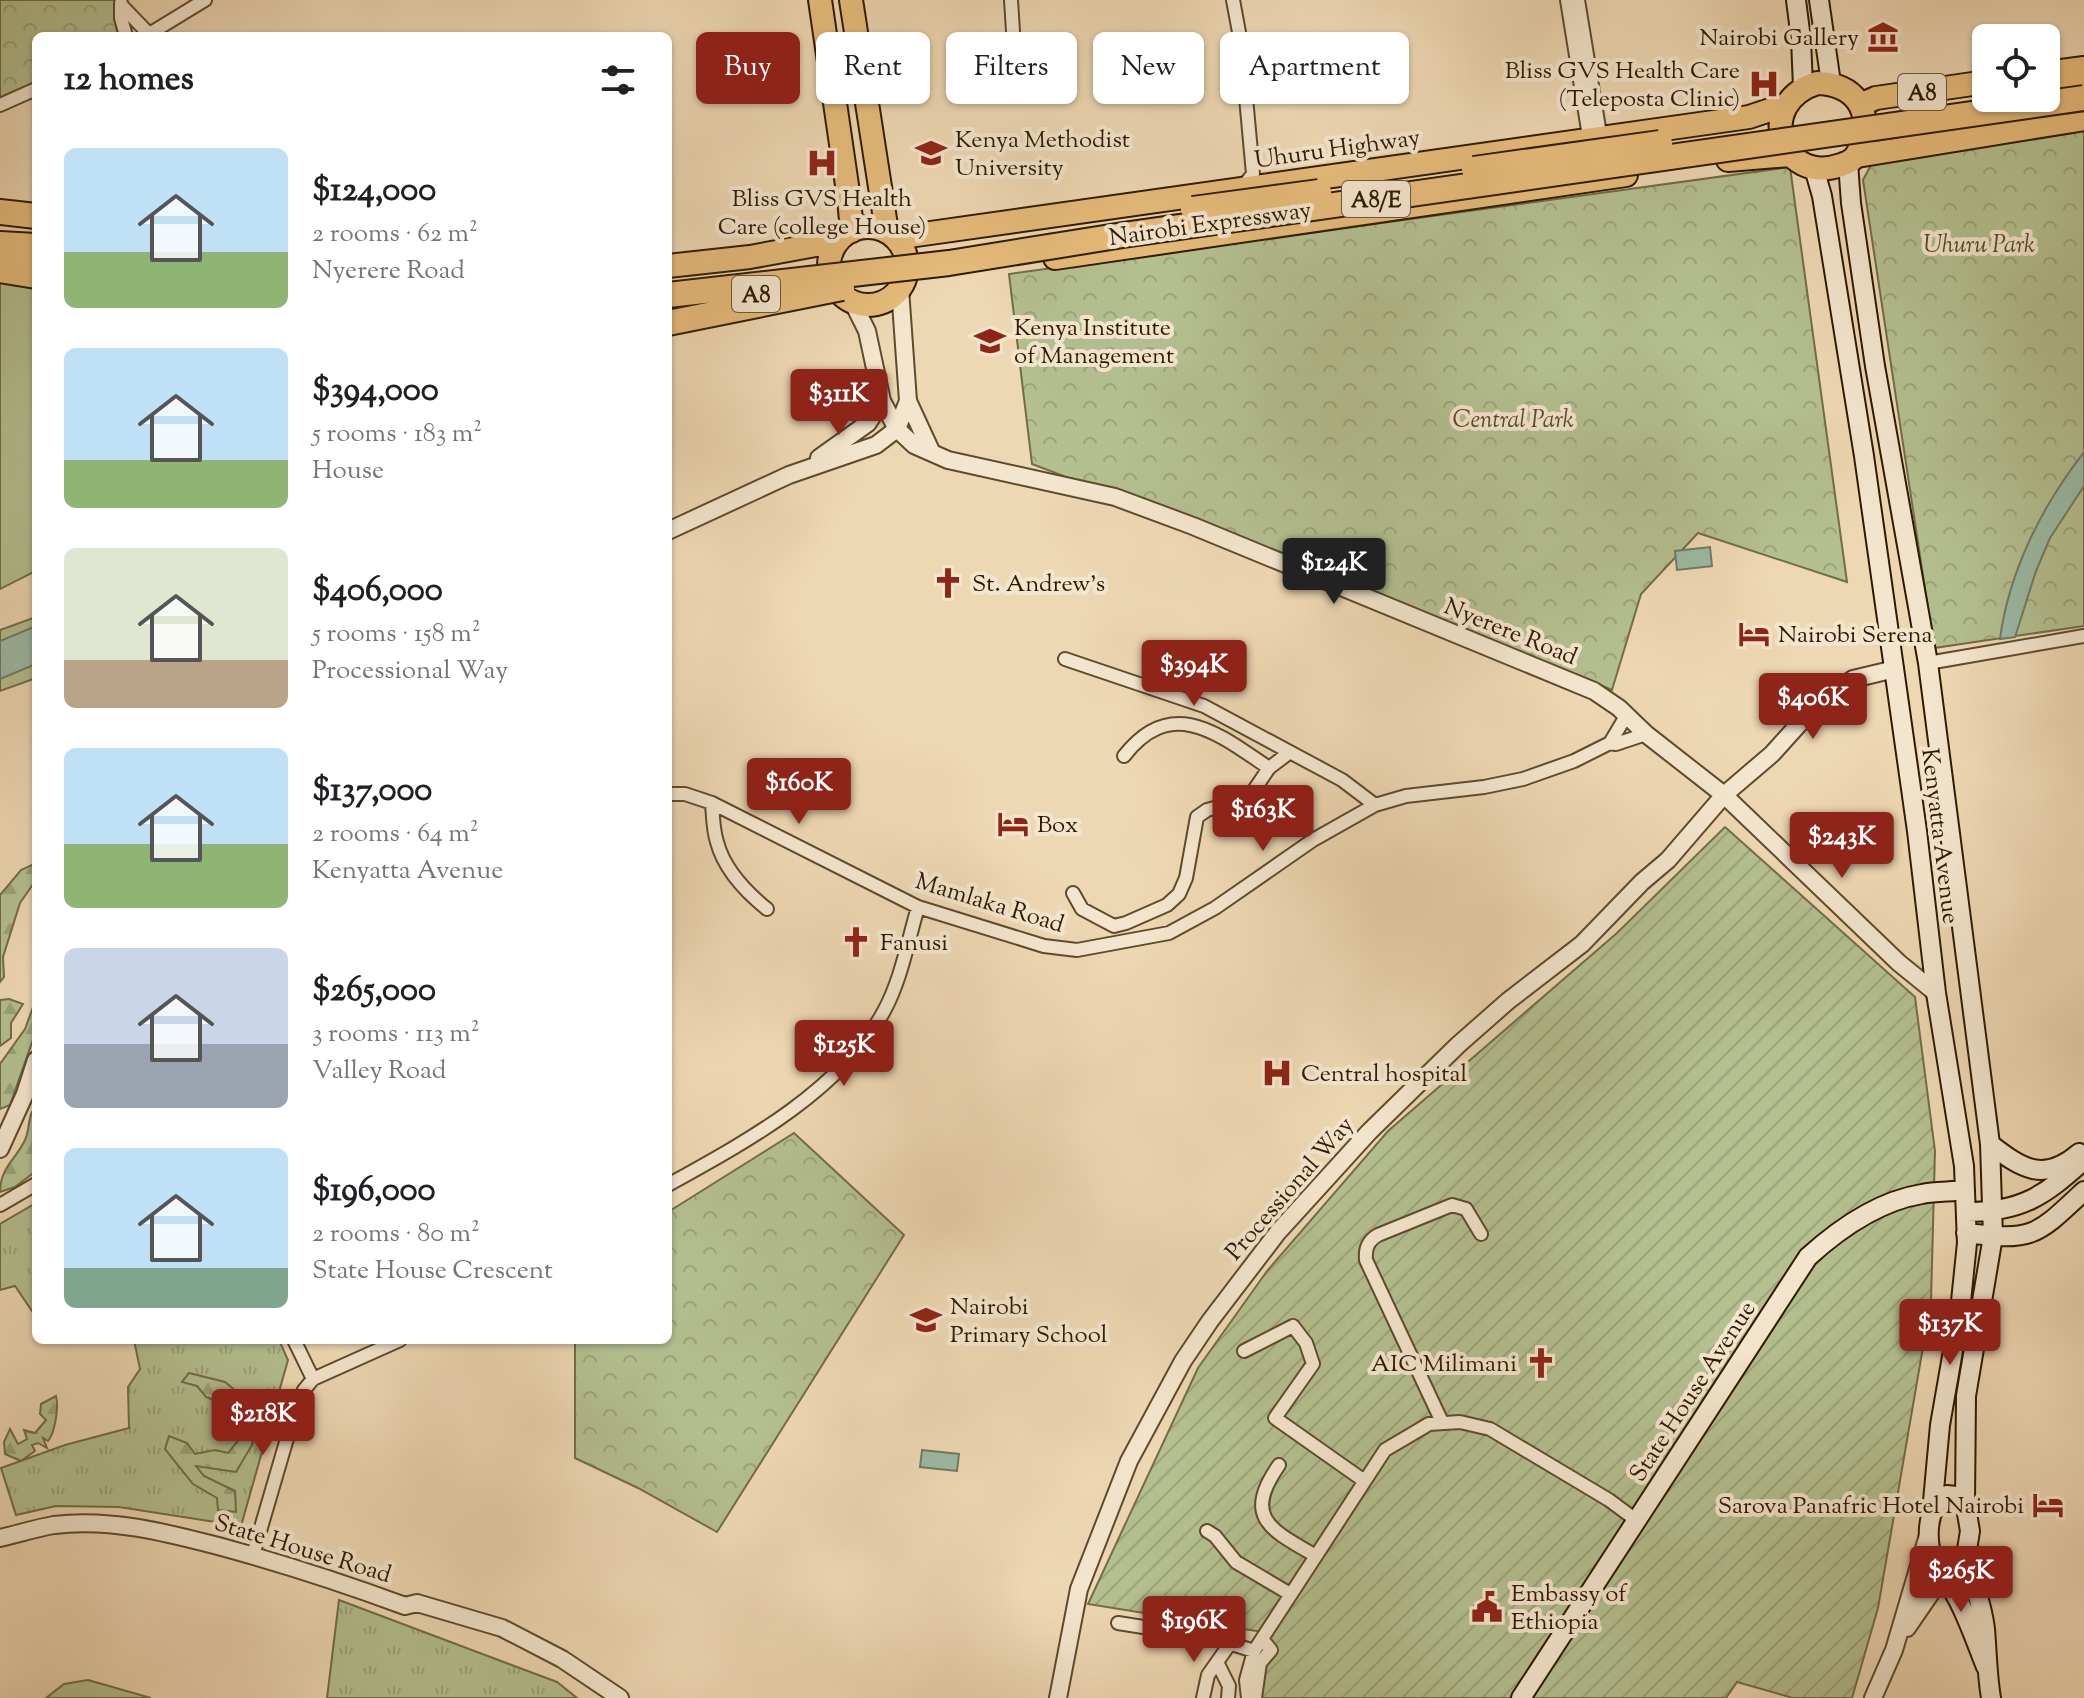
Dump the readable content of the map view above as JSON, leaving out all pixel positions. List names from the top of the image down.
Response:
{
  "streets": {
    "highway": [
      "A8",
      "Uhuru Highway",
      "A8/E",
      "Nairobi Expressway"
    ],
    "main road": ["Kenyatta Avenue", "State House Avenue"],
    "street": [
      "Nyerere Road",
      "Mamlaka Road",
      "Processional Way",
      "State House Road"
    ]
  },
  "crossings": [
    ["A8", "Uhuru Highway"],
    ["A8", "Nyerere Road"],
    ["A8", "Kenyatta Avenue"],
    ["Uhuru Highway", "Nyerere Road"],
    ["Uhuru Highway", "Kenyatta Avenue"],
    ["Nyerere Road", "Kenyatta Avenue"],
    ["Nyerere Road", "Mamlaka Road"],
    ["Nyerere Road", "Processional Way"],
    ["Kenyatta Avenue", "Processional Way"],
    ["Kenyatta Avenue", "State House Avenue"]
  ],
  "parks": ["Uhuru Park", "Central Park"],
  "places": {
    "museum": ["Nairobi Gallery"],
    "hospital": ["Bliss GVS Health Care (Teleposta Clinic)", "Bliss GVS Health Care (college House)", "Central hospital"],
    "school or university": ["Kenya Methodist University", "Kenya Institute of Management", "Nairobi Primary School"],
    "church": ["St. Andrew's", "Fanusi", "AIC Milimani"],
    "hotel": ["Nairobi Serena", "Box", "Sarova Panafric Hotel Nairobi"],
    "public building": ["Embassy of Ethiopia"]
  },
  "page": {
    "chip": [
      "Buy",
      "Rent",
      "Filters",
      "New",
      "Apartment"
    ],
    "heading": "12 homes",
    "list": [
      {
        "name": "$124,000",
        "note": "2 rooms · 62 m² · Nyerere Road"
      },
      {
        "name": "$394,000",
        "note": "5 rooms · 183 m² · House"
      },
      {
        "name": "$406,000",
        "note": "5 rooms · 158 m² · Processional Way"
      },
      {
        "name": "$137,000",
        "note": "2 rooms · 64 m² · Kenyatta Avenue"
      },
      {
        "name": "$265,000",
        "note": "3 rooms · 113 m² · Valley Road"
      },
      {
        "name": "$196,000",
        "note": "2 rooms · 80 m² · State House Crescent"
      }
    ],
    "price": [
      "$311K",
      "$124K",
      "$394K",
      "$406K",
      "$160K",
      "$163K",
      "$243K",
      "$125K",
      "$137K",
      "$218K",
      "$265K",
      "$196K"
    ]
  }
}
